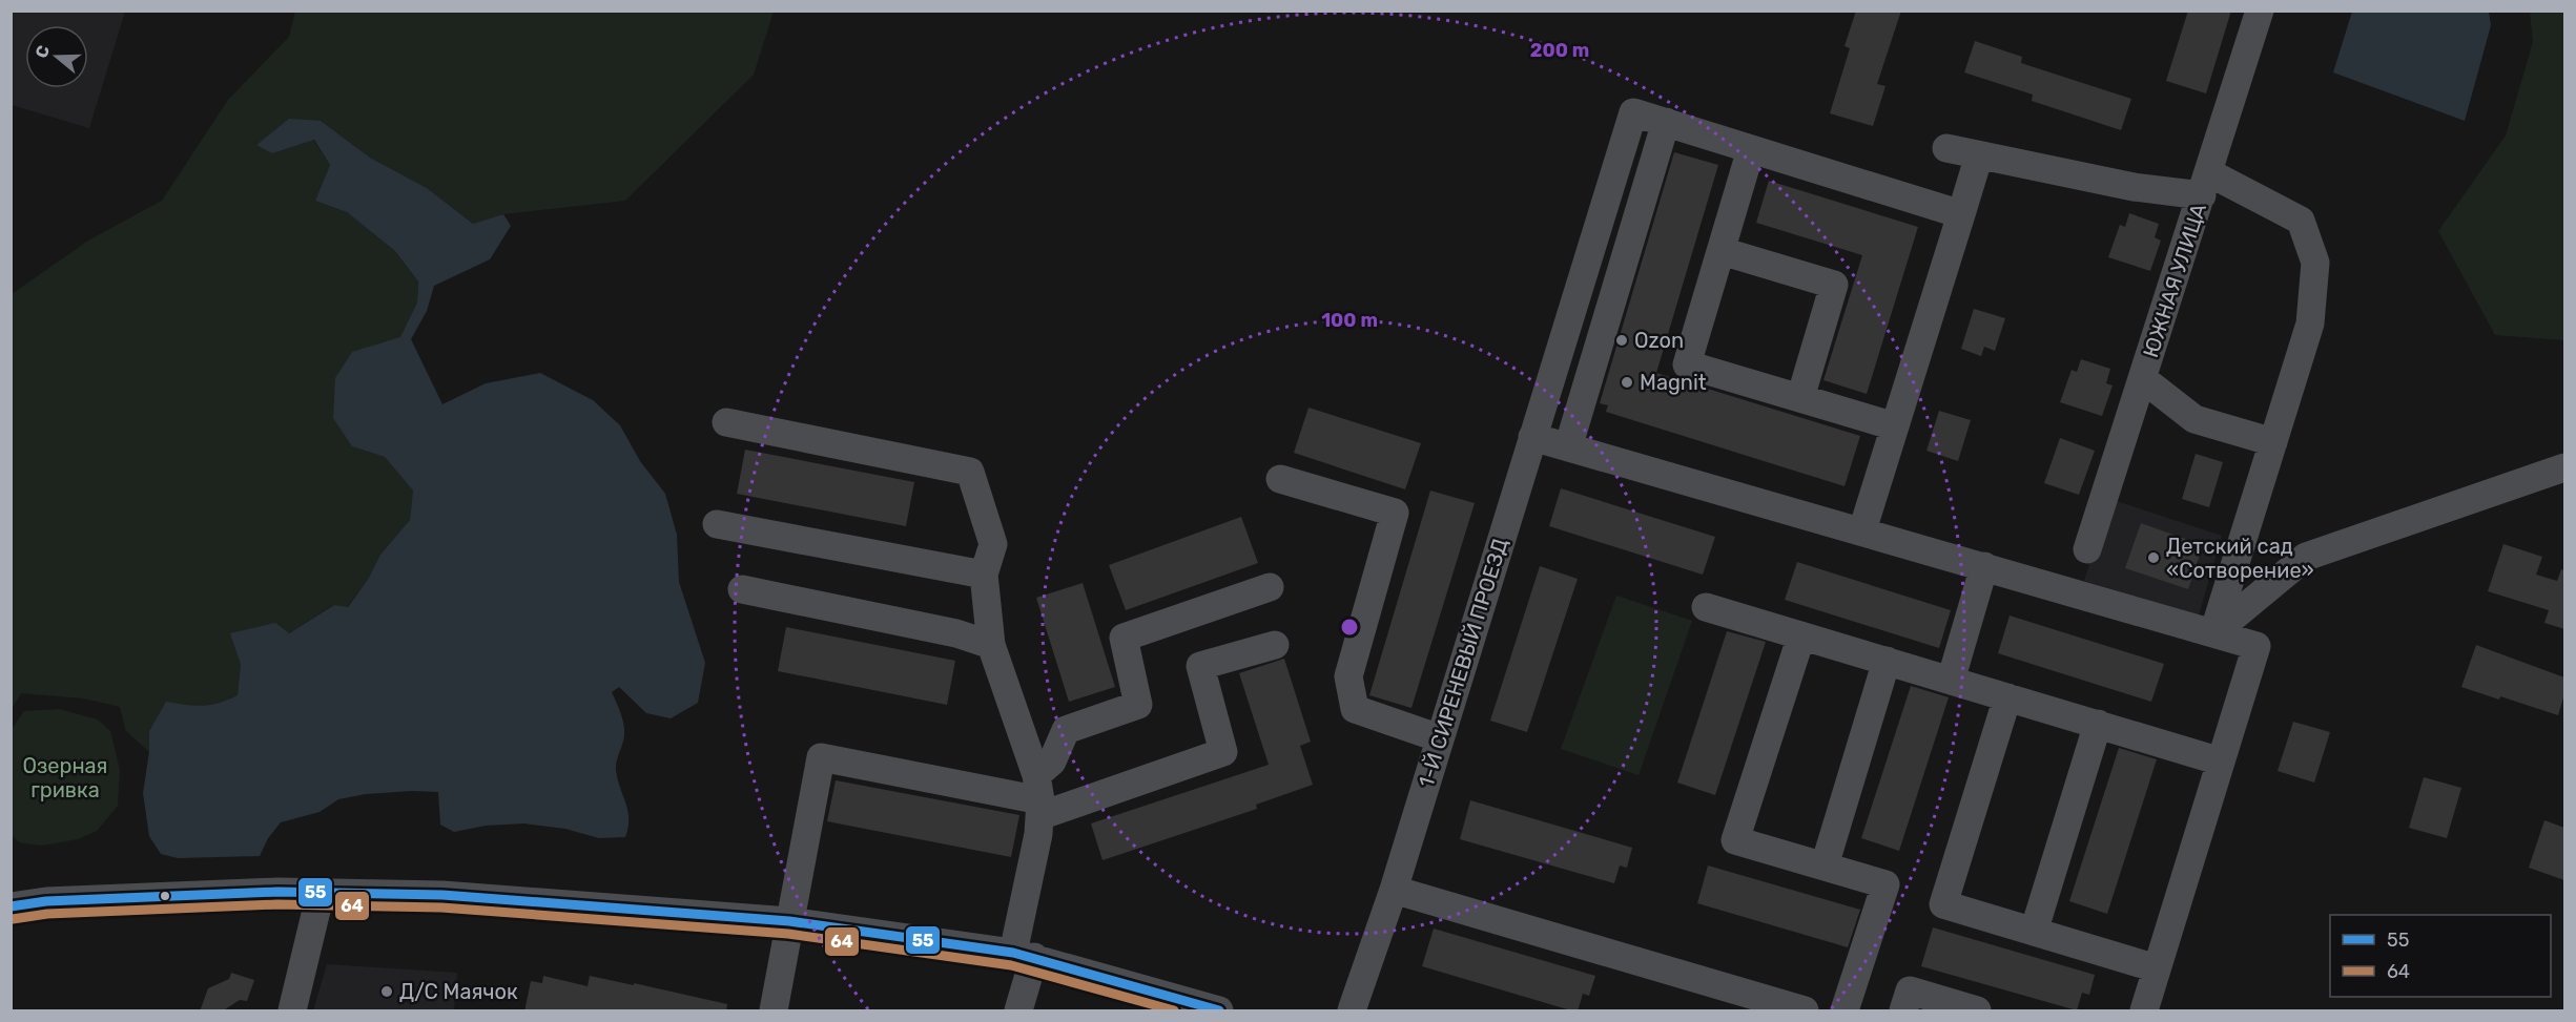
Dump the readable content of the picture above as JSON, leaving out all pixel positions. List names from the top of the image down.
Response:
{
  "streets": {
    "street": ["ЮЖНАЯ УЛИЦА", "1-Й СИРЕНЕВЫЙ ПРОЕЗД"]
  },
  "parks": ["Озерная гривка"],
  "places": [
    "Ozon",
    "Magnit",
    "Детский сад «Сотворение»",
    "Д/С Маячок"
  ],
  "lines": ["transit line 55", "transit line 64"],
  "legend": ["55", "64"],
  "north": "left",
  "rings": ["200 m", "100 m"]
}
